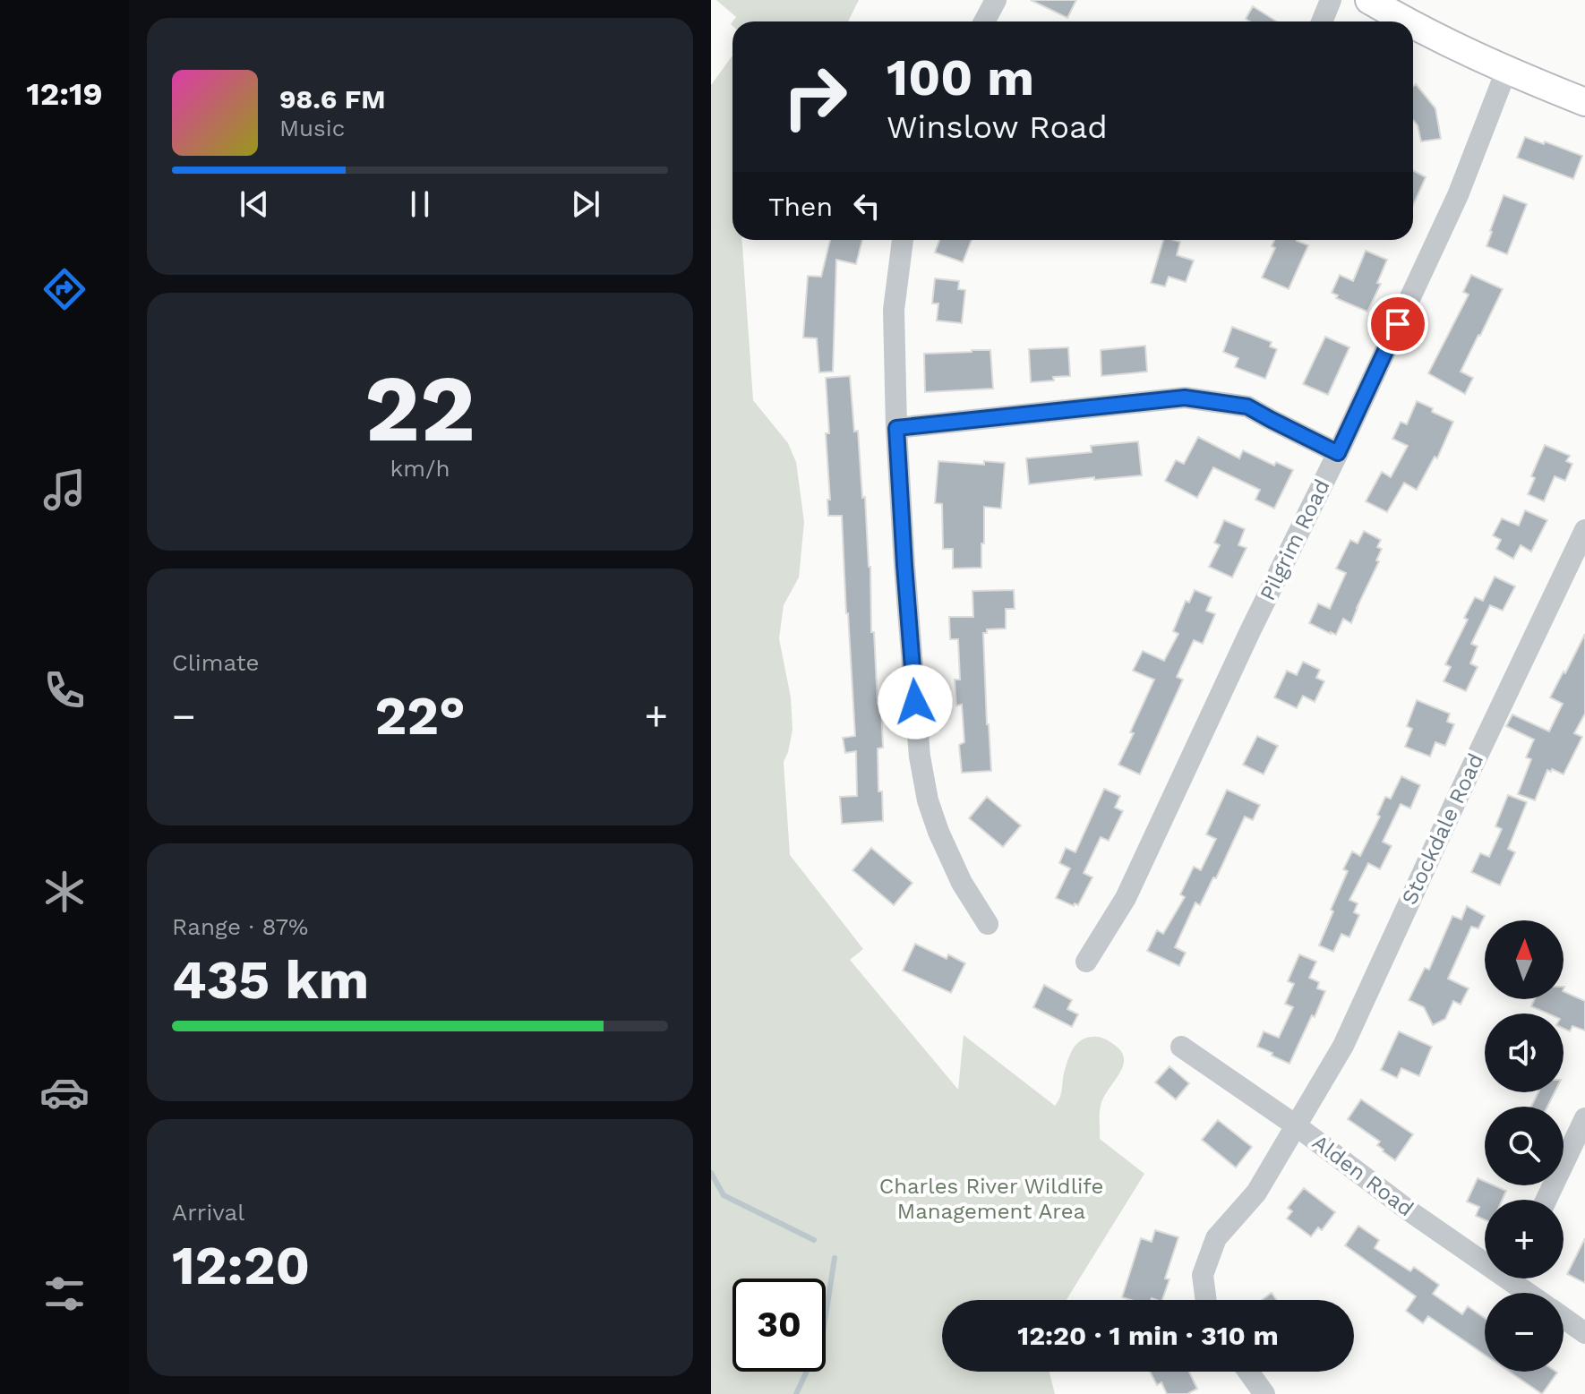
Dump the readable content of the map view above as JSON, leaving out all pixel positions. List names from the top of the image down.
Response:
{
  "streets": {
    "street": ["Pilgrim Road", "Stockdale Road", "Alden Road"]
  },
  "crossings": [
    ["Stockdale Road", "Alden Road"]
  ],
  "parks": ["Charles River Wildlife Management Area"],
  "north": "top",
  "page": {
    "tabs": "12:19",
    "turn": ["100 m", "Winslow Road"],
    "song": ["98.6 FM", "Music"],
    "then": "Then",
    "tile": [
      ["22", "km/h"],
      "Climate",
      ["Range · 87%", "435 km"],
      ["Arrival", "12:20"]
    ],
    "heat": ["−", "22°", "+"],
    "map_buttons": ["+", "−"],
    "limit": "30",
    "trip": "12:20 · 1 min · 310 m"
  }
}
